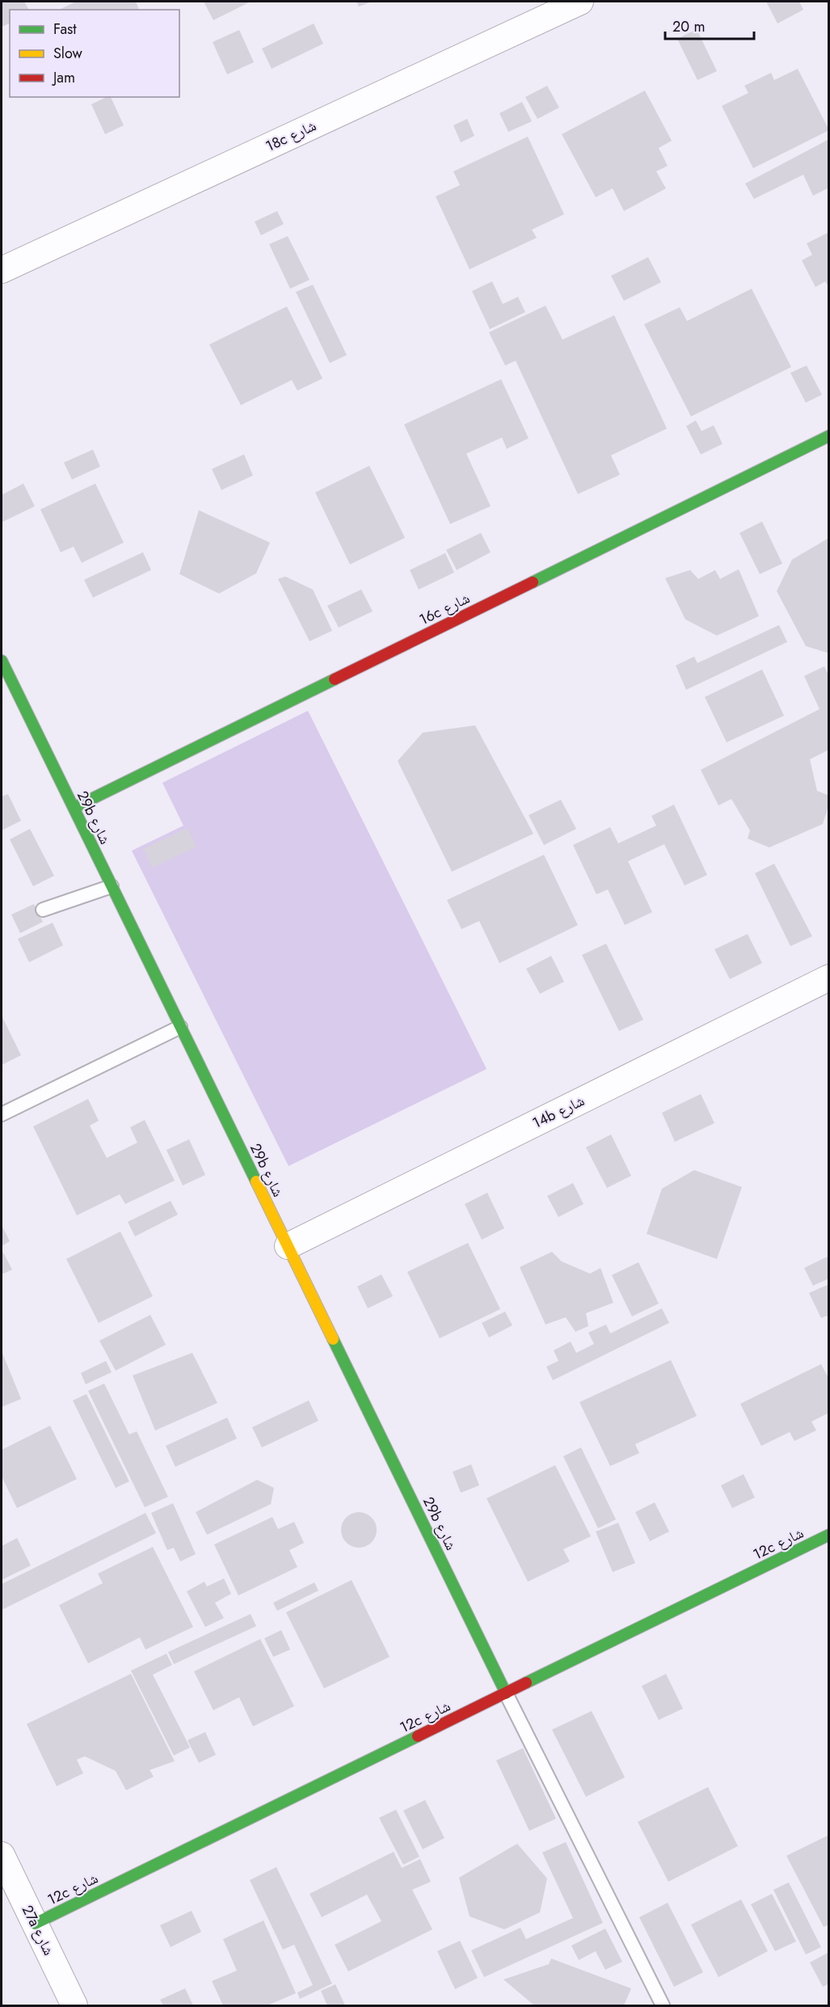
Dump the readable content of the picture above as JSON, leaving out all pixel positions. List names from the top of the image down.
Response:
{
  "streets": {
    "street": [
      "18c شارع",
      "16c شارع",
      "29b شارع",
      "14b شارع",
      "12c شارع",
      "27a شارع"
    ]
  },
  "crossings": [
    ["16c شارع", "29b شارع"],
    ["29b شارع", "14b شارع"],
    ["29b شارع", "12c شارع"],
    ["12c شارع", "27a شارع"]
  ],
  "legend": ["Fast", "Slow", "Jam"],
  "scale_bar": "20 m"
}
